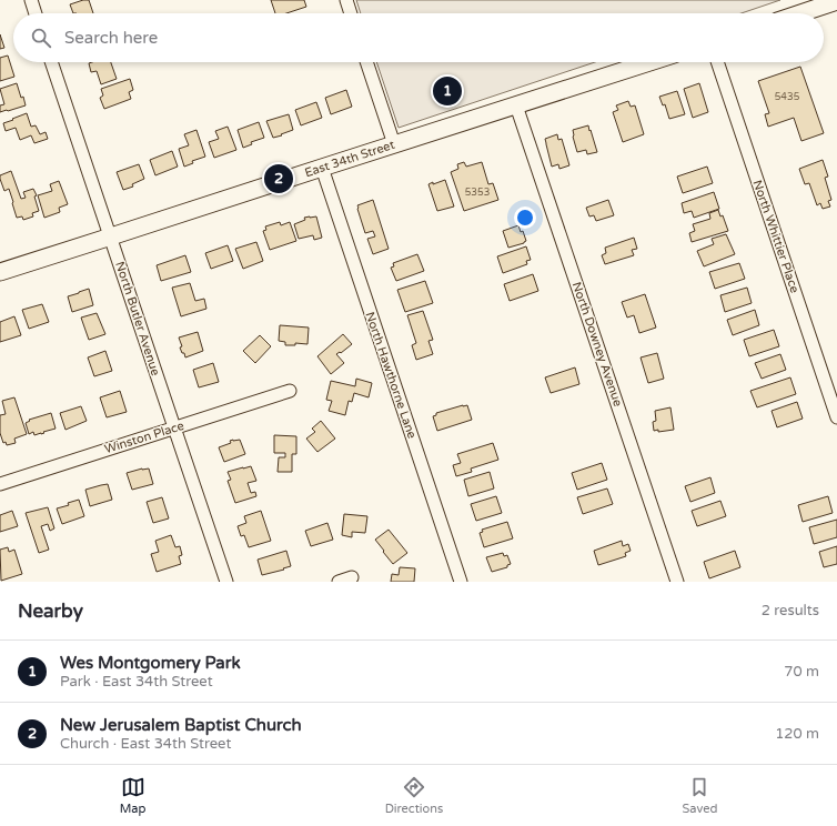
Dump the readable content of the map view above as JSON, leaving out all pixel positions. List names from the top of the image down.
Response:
{
  "streets": {
    "main road": ["East 34th Street"],
    "street": [
      "North Whittier Place",
      "North Butler Avenue",
      "North Downey Avenue",
      "North Hawthorne Lane",
      "Winston Place"
    ]
  },
  "crossings": [
    ["East 34th Street", "North Butler Avenue"],
    ["East 34th Street", "North Downey Avenue"],
    ["East 34th Street", "North Hawthorne Lane"],
    ["North Butler Avenue", "Winston Place"]
  ],
  "house_numbers": ["5435", "5353"],
  "page": {
    "search": "Search here",
    "pins": ["1", "2"],
    "heading": ["Nearby", "2 results"],
    "list": [
      {
        "mark": "1",
        "name": "Wes Montgomery Park",
        "note": "Park · East 34th Street",
        "value": "70 m"
      },
      {
        "mark": "2",
        "name": "New Jerusalem Baptist Church",
        "note": "Church · East 34th Street",
        "value": "120 m"
      }
    ],
    "nav": ["Map", "Directions", "Saved"]
  }
}
